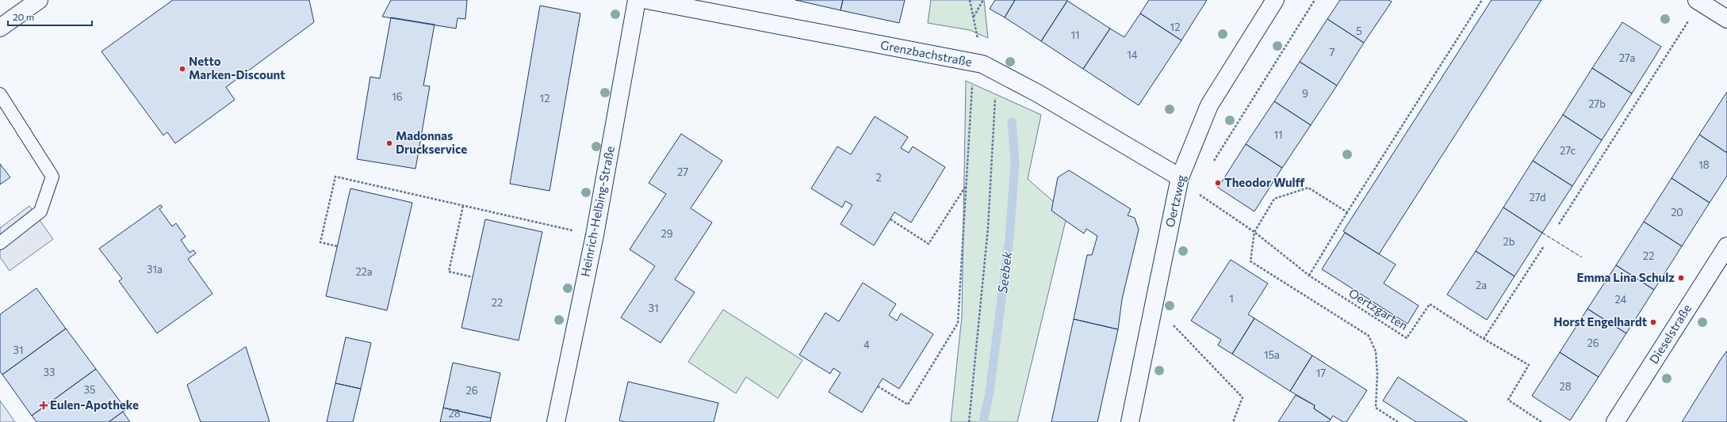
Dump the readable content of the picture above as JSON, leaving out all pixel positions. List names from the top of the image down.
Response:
{
  "streets": {
    "street": [
      "Grenzbachstraße",
      "Oertzweg",
      "Heinrich-Helbing-Straße",
      "Dieselstraße"
    ],
    "path": ["Oertzgarten"]
  },
  "crossings": [
    ["Grenzbachstraße", "Oertzweg"],
    ["Grenzbachstraße", "Oertzgarten"],
    ["Oertzweg", "Oertzgarten"]
  ],
  "water": ["Seebek"],
  "places": {
    "other": [
      "Netto Marken-Discount",
      "Madonnas Druckservice",
      "Theodor Wulff",
      "Emma Lina Schulz",
      "Horst Engelhardt"
    ],
    "health": ["Eulen-Apotheke"]
  },
  "house_numbers": [
    "12",
    "5",
    "11",
    "7",
    "14",
    "27a",
    "9",
    "16",
    "12",
    "27b",
    "11",
    "27c",
    "18",
    "27",
    "2",
    "27d",
    "20",
    "29",
    "2b",
    "22",
    "31a",
    "22a",
    "2a",
    "1",
    "24",
    "22",
    "31",
    "26",
    "4",
    "31",
    "15a",
    "33",
    "17",
    "28",
    "35",
    "26",
    "28"
  ],
  "scale_bar": "20 m"
}
